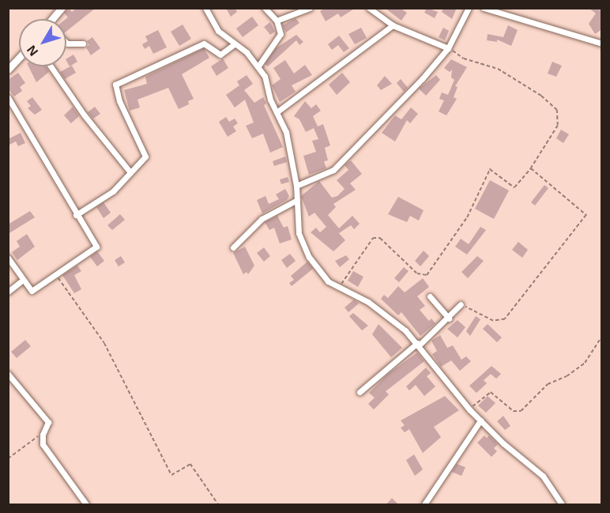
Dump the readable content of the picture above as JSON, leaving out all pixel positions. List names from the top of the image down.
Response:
{
  "north": "bottom left"
}
